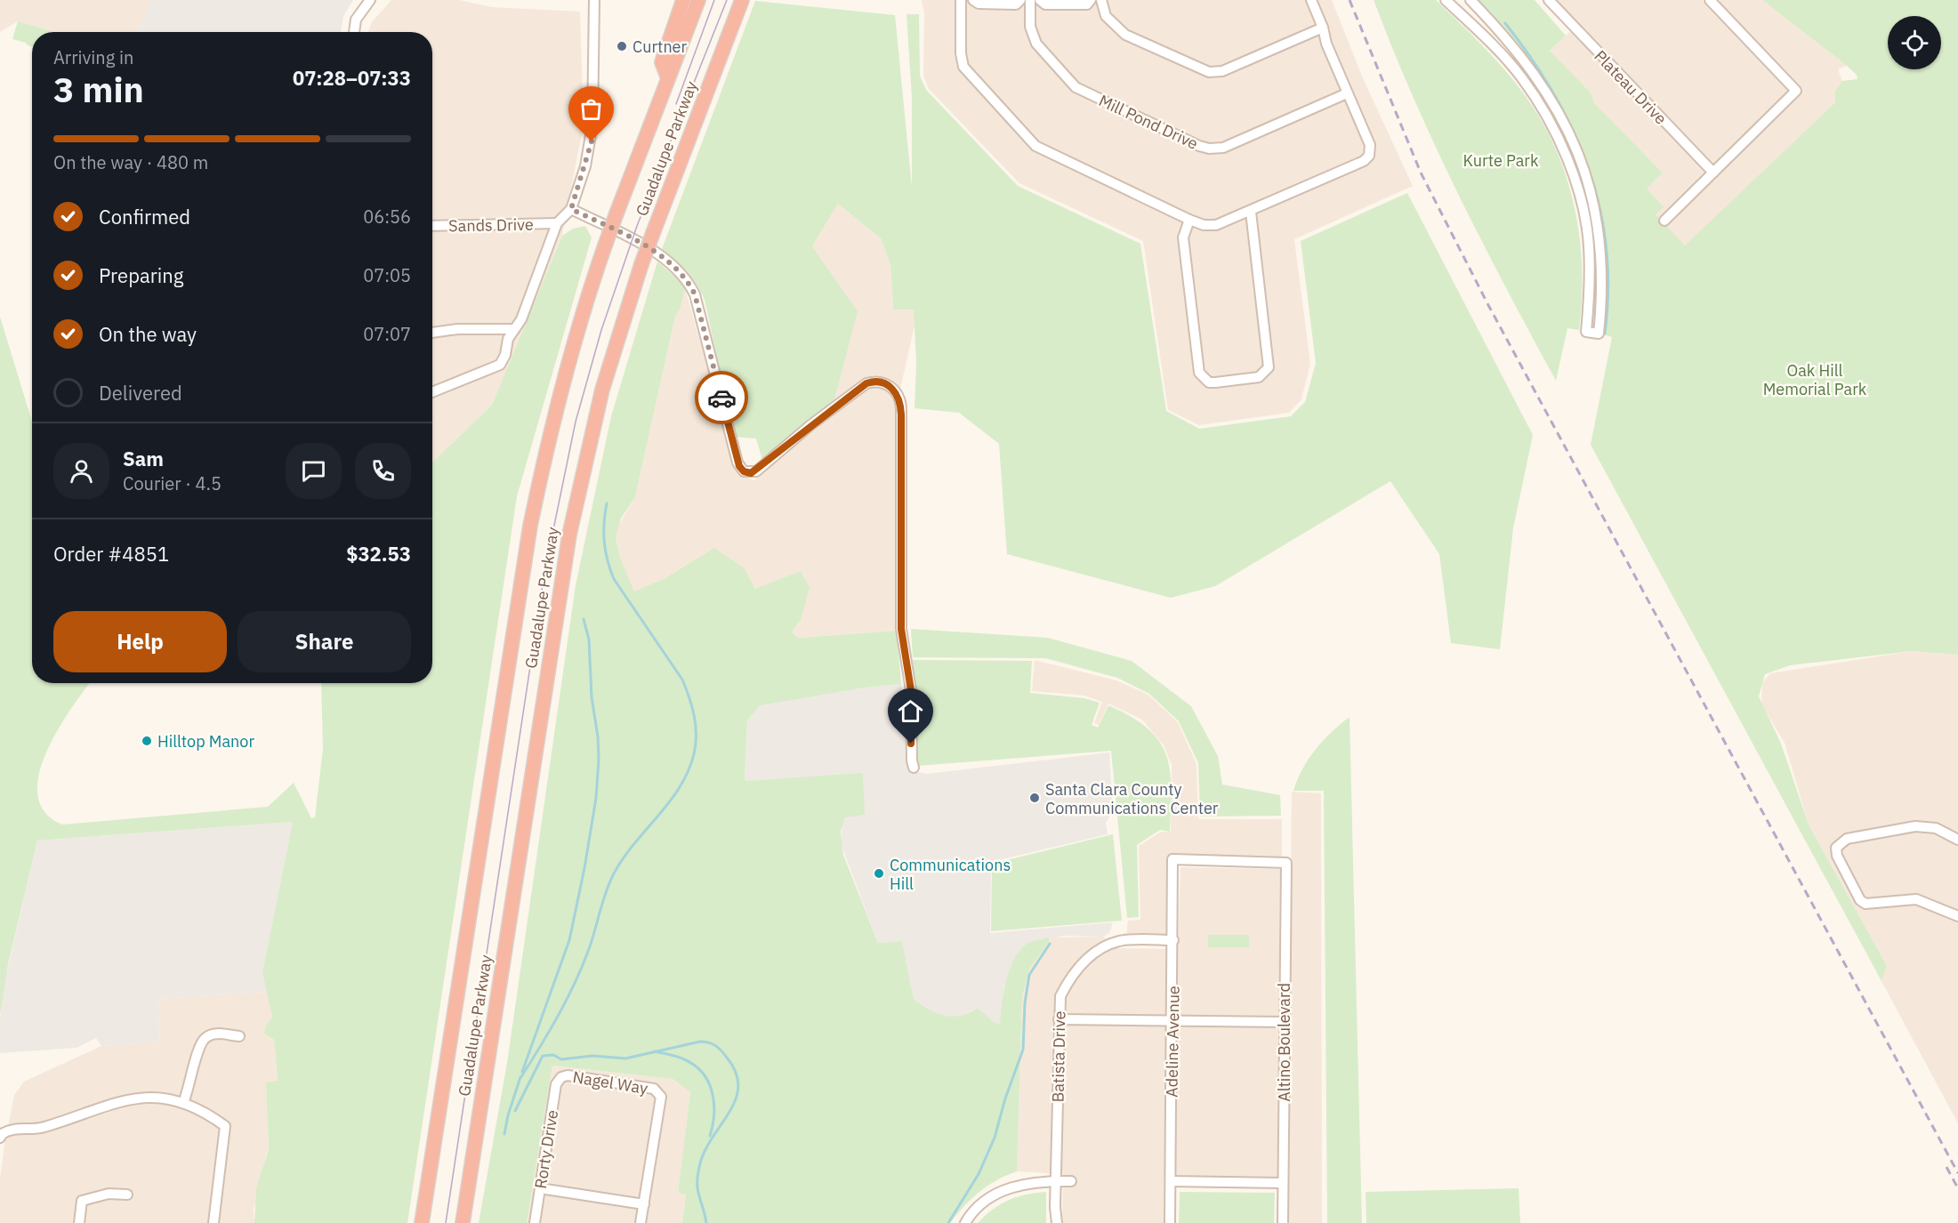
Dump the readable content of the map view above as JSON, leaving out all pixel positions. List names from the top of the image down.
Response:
{
  "streets": {
    "highway": ["Guadalupe Parkway"],
    "street": [
      "Plateau Drive",
      "Mill Pond Drive",
      "Sands Drive",
      "Adeline Avenue",
      "Altino Boulevard",
      "Batista Drive",
      "Nagel Way",
      "Rorty Drive"
    ]
  },
  "crossings": [
    ["Adeline Avenue", "Altino Boulevard"],
    ["Adeline Avenue", "Batista Drive"],
    ["Nagel Way", "Rorty Drive"]
  ],
  "parks": ["Kurte Park", "Oak Hill Memorial Park"],
  "places": [
    "Curtner",
    "Hilltop Manor",
    "Santa Clara County Communications Center",
    "Communications Hill"
  ],
  "page": {
    "heading": ["3 min", "Arriving in", "07:28–07:33"],
    "panel": [
      "Sam",
      "Courier · 4.5",
      "Order #4851",
      "$32.53"
    ],
    "bar": "On the way · 480 m",
    "list": [
      ["Confirmed", "06:56"],
      ["Preparing", "07:05"],
      ["On the way", "07:07"],
      "Delivered"
    ],
    "buttons": ["Help", "Share"]
  }
}
